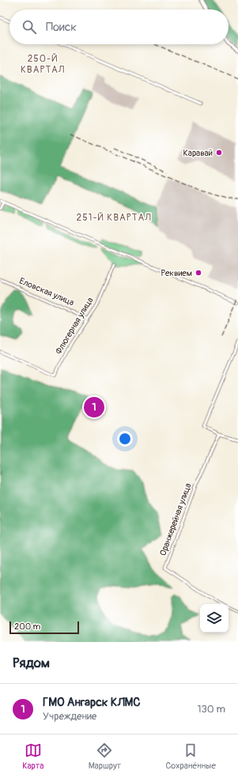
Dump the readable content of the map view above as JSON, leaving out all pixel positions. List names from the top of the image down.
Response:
{
  "streets": {
    "street": ["Еловская улица", "Флюгерная улица", "Оранжерейная улица"]
  },
  "crossings": [
    ["Еловская улица", "Флюгерная улица"]
  ],
  "districts": ["250-Й КВАРТАЛ", "251-Й КВАРТАЛ"],
  "places": ["Каравай", "Реквием"],
  "scale_bar": "200 m",
  "page": {
    "search": "Поиск",
    "pins": "1",
    "scale": "200 m",
    "heading": "Рядом",
    "list": [
      {
        "mark": "1",
        "name": "ГМО Ангарск КЛМС",
        "note": "Учреждение",
        "value": "130 m"
      }
    ],
    "nav": ["Карта", "Маршрут", "Сохранённые"]
  }
}
